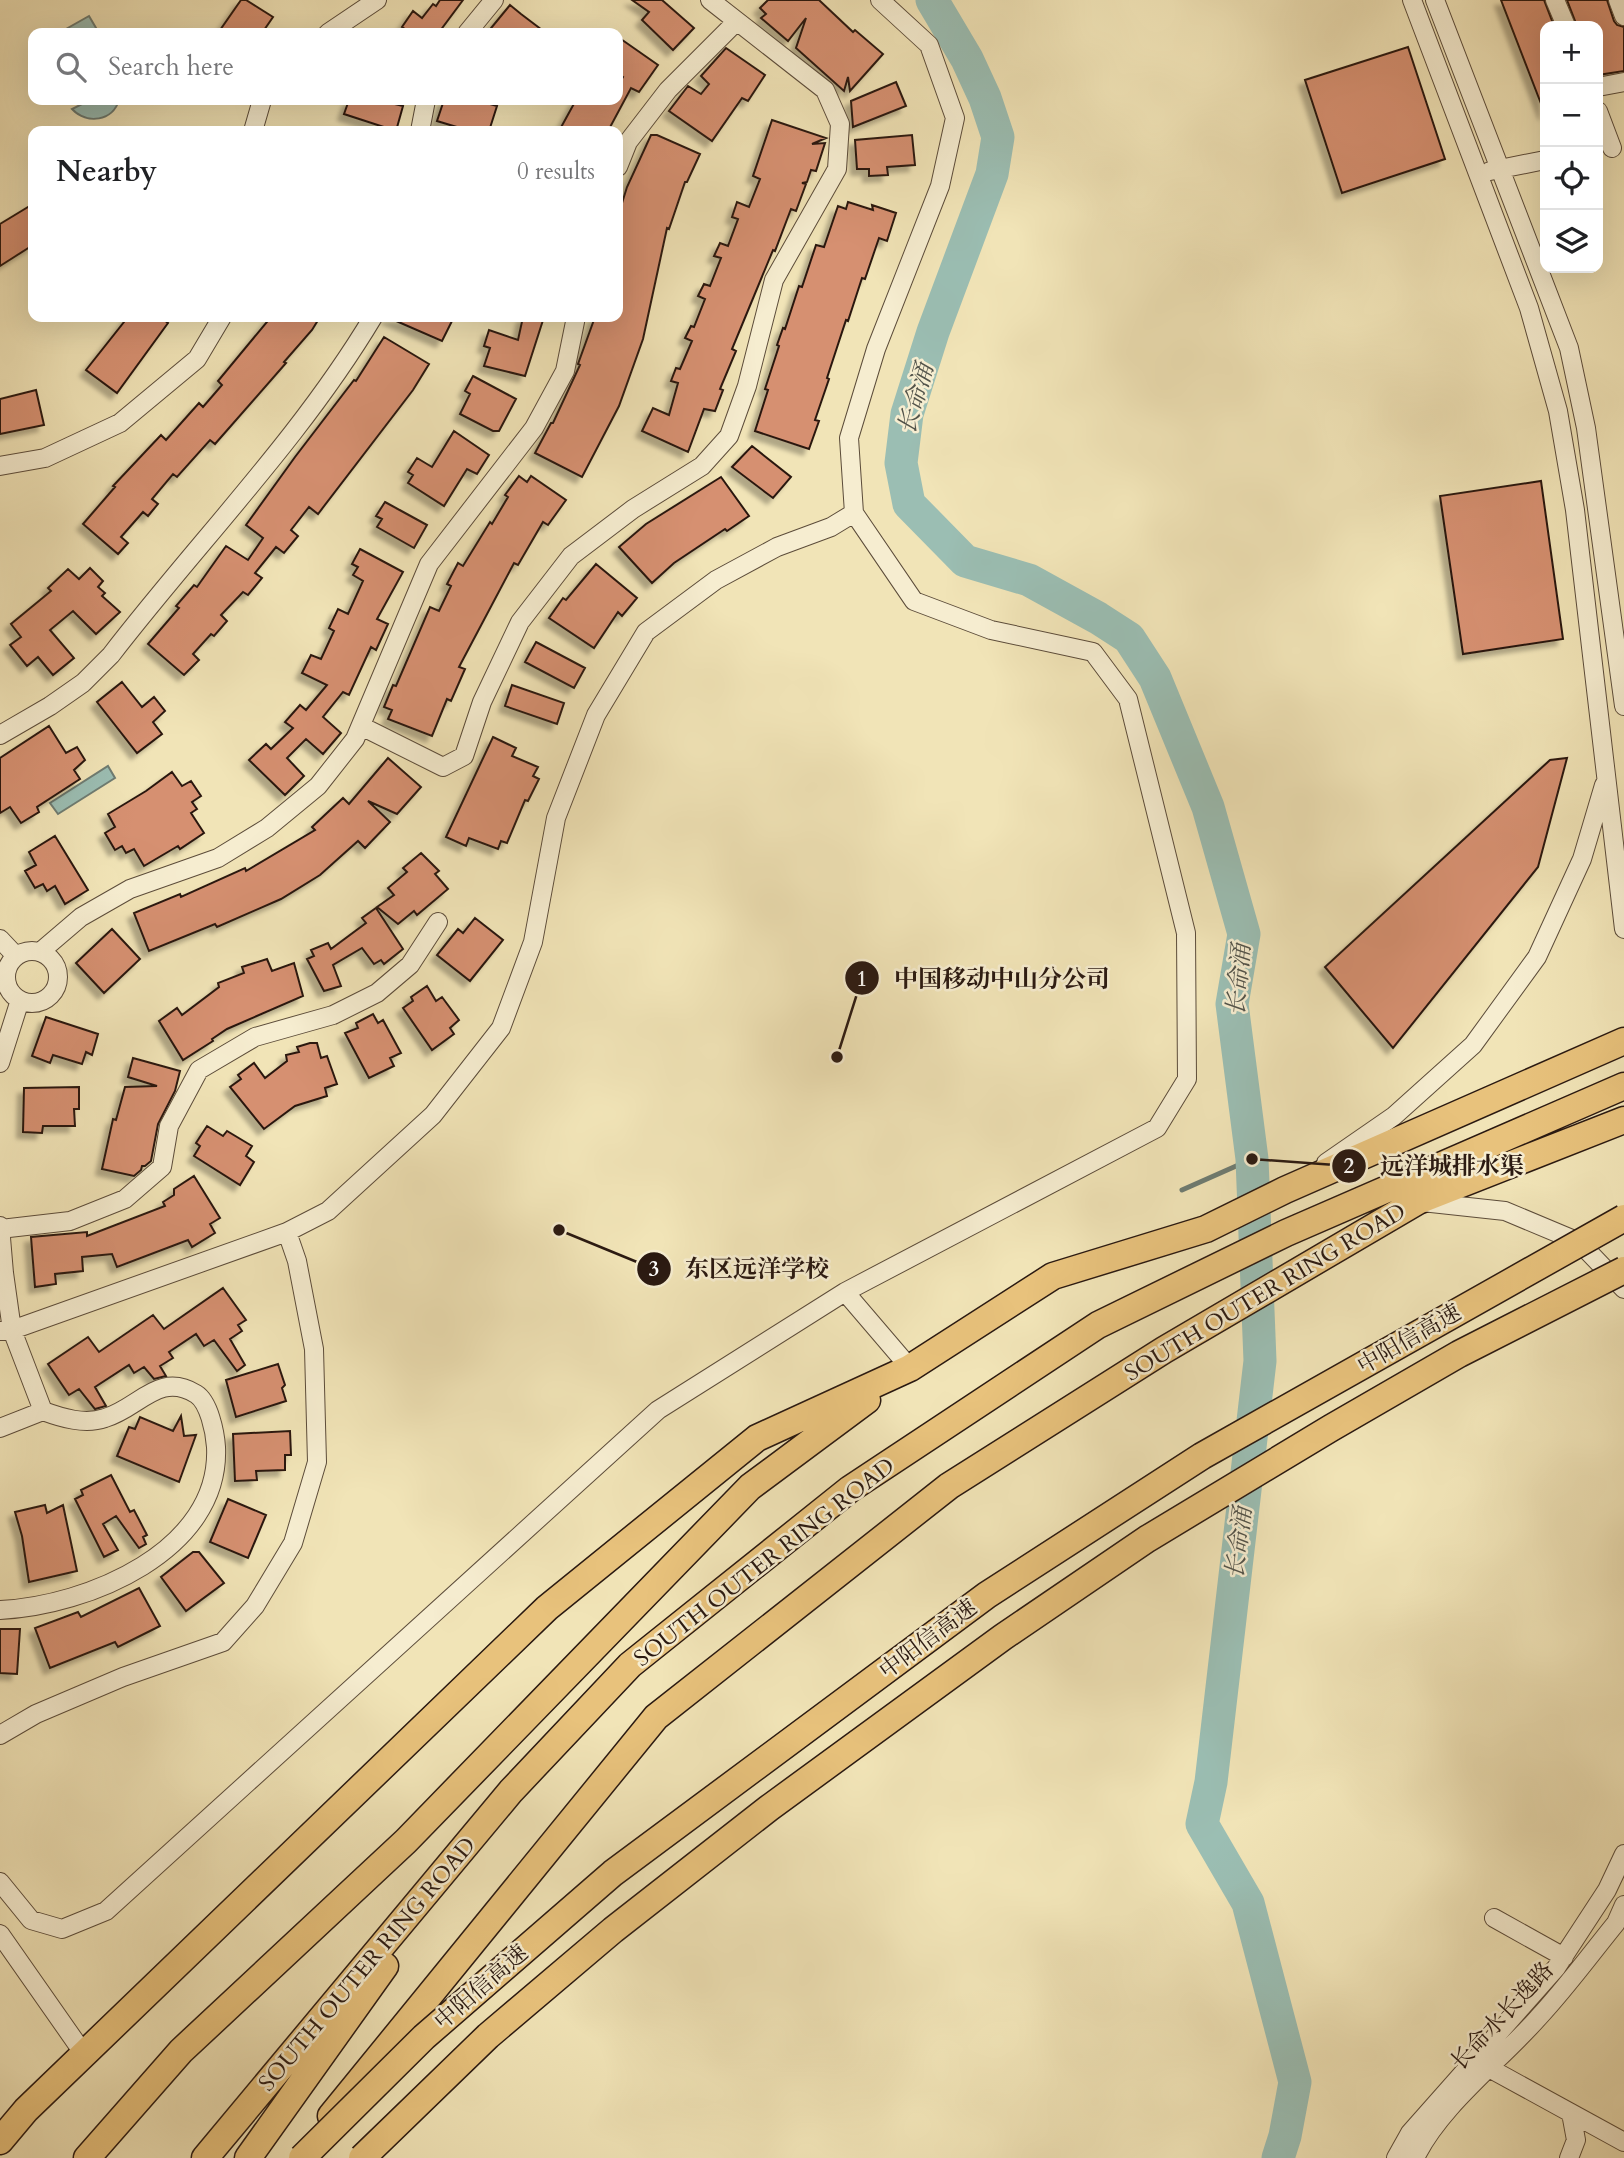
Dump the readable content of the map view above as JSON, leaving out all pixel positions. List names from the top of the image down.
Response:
{
  "streets": {
    "highway": ["SOUTH OUTER RING ROAD", "中阳信高速"],
    "street": ["长命水长逸路"]
  },
  "water": ["长命涌"],
  "places": ["中国移动中山分公司", "远洋城排水渠", "东区远洋学校"],
  "page": {
    "map_buttons": ["+", "−"],
    "search": "Search here",
    "heading": ["Nearby", "0 results"]
  }
}
